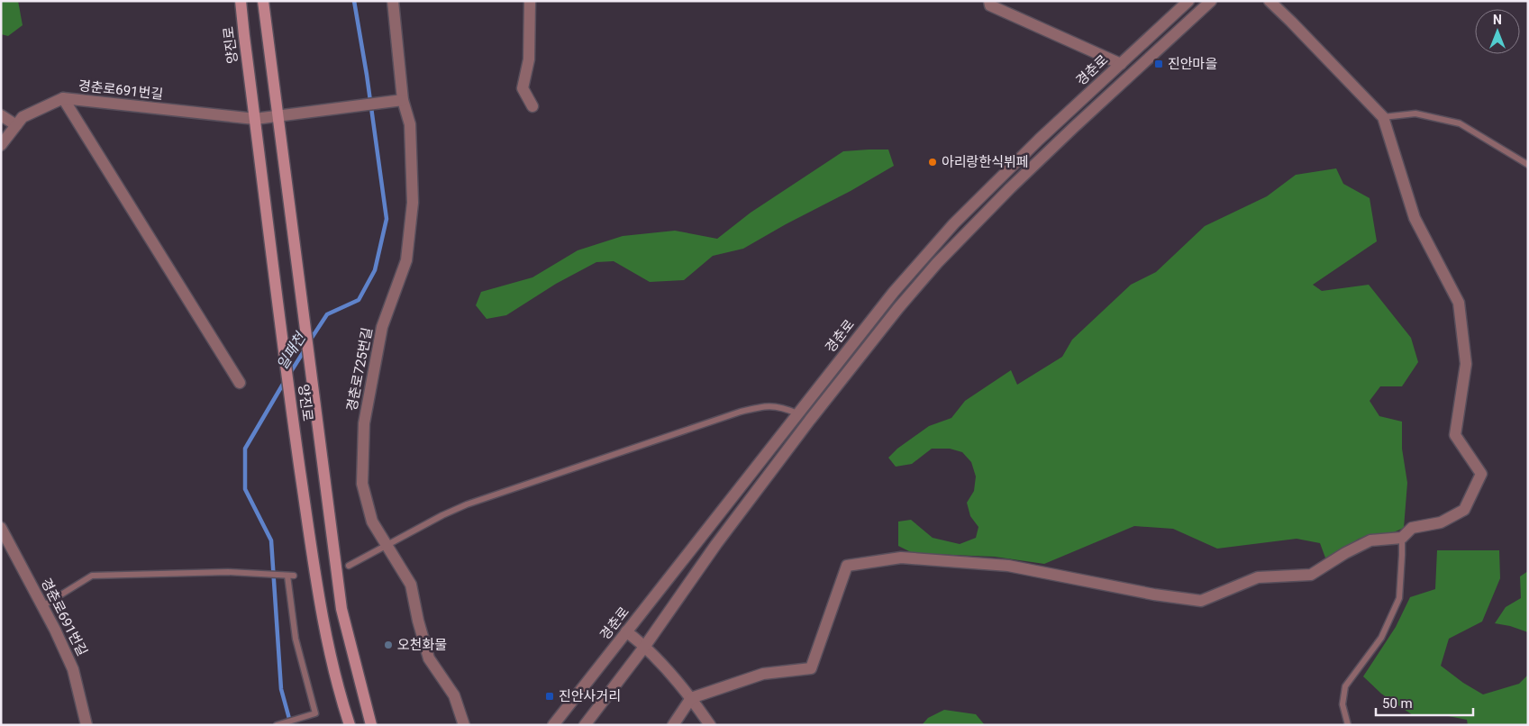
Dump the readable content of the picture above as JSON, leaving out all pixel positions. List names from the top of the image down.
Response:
{
  "streets": {
    "main road": ["양진로"],
    "street": ["경춘로", "경춘로691번길", "경춘로725번길"]
  },
  "crossings": [
    ["양진로", "경춘로691번길"],
    ["경춘로691번길", "경춘로725번길"]
  ],
  "water": ["일패천"],
  "places": {
    "transit": ["진안마을", "진안사거리"],
    "other": ["아리랑한식뷔페", "오천화물"]
  },
  "scale_bar": "50 m",
  "north": "top"
}
